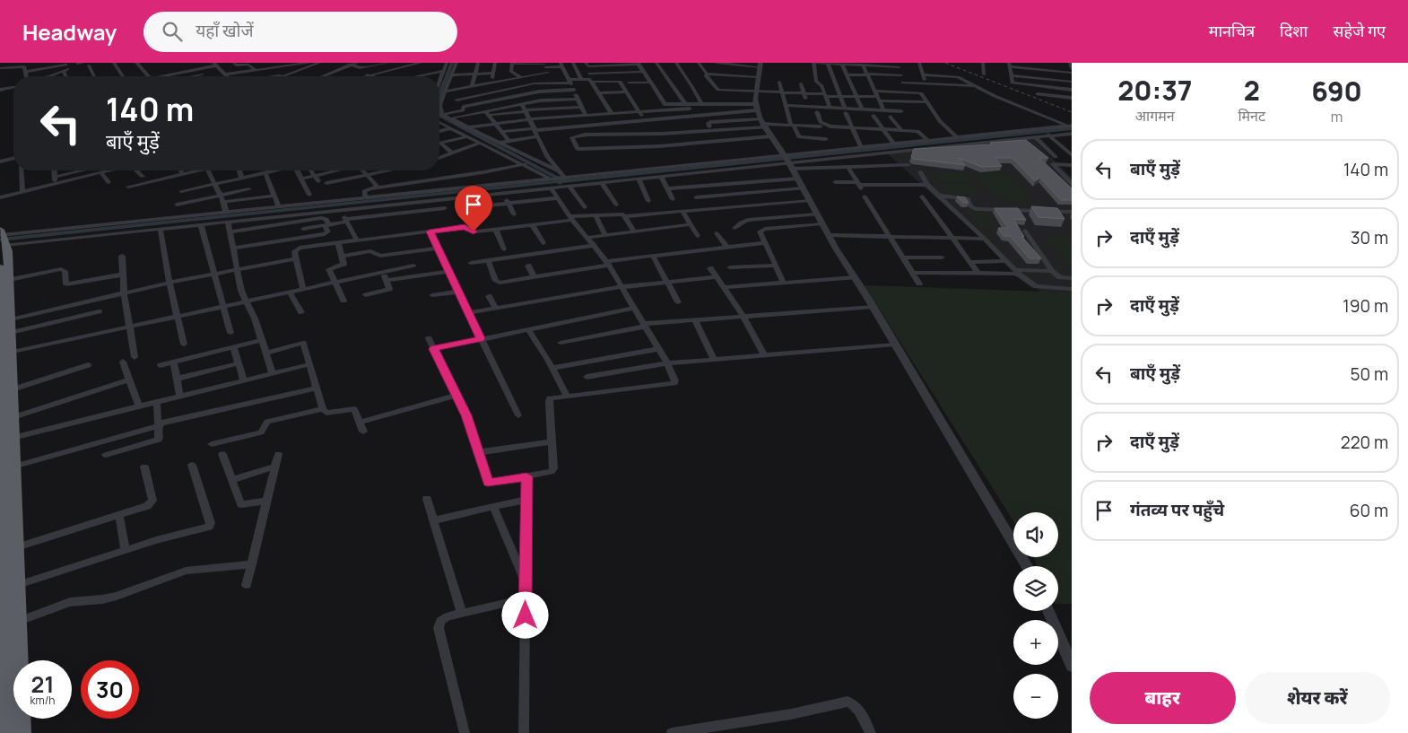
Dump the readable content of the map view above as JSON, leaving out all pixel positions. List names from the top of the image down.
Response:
{
  "page": {
    "header": "Headway",
    "search": "यहाँ खोजें",
    "nav": ["मानचित्र", "दिशा", "सहेजे गए"],
    "eta": [
      "20:37",
      "आगमन",
      "2",
      "मिनट",
      "690",
      "m"
    ],
    "turn": ["140 m", "बाएँ मुड़ें"],
    "list": [
      {
        "name": "बाएँ मुड़ें",
        "value": "140 m"
      },
      {
        "name": "दाएँ मुड़ें",
        "value": "30 m"
      },
      {
        "name": "दाएँ मुड़ें",
        "value": "190 m"
      },
      {
        "name": "बाएँ मुड़ें",
        "value": "50 m"
      },
      {
        "name": "दाएँ मुड़ें",
        "value": "220 m"
      },
      {
        "name": "गंतव्य पर पहुँचे",
        "value": "60 m"
      }
    ],
    "map_buttons": ["+", "−"],
    "speed": "21 km/h",
    "limit": "30",
    "buttons": ["बाहर", "शेयर करें"]
  }
}
